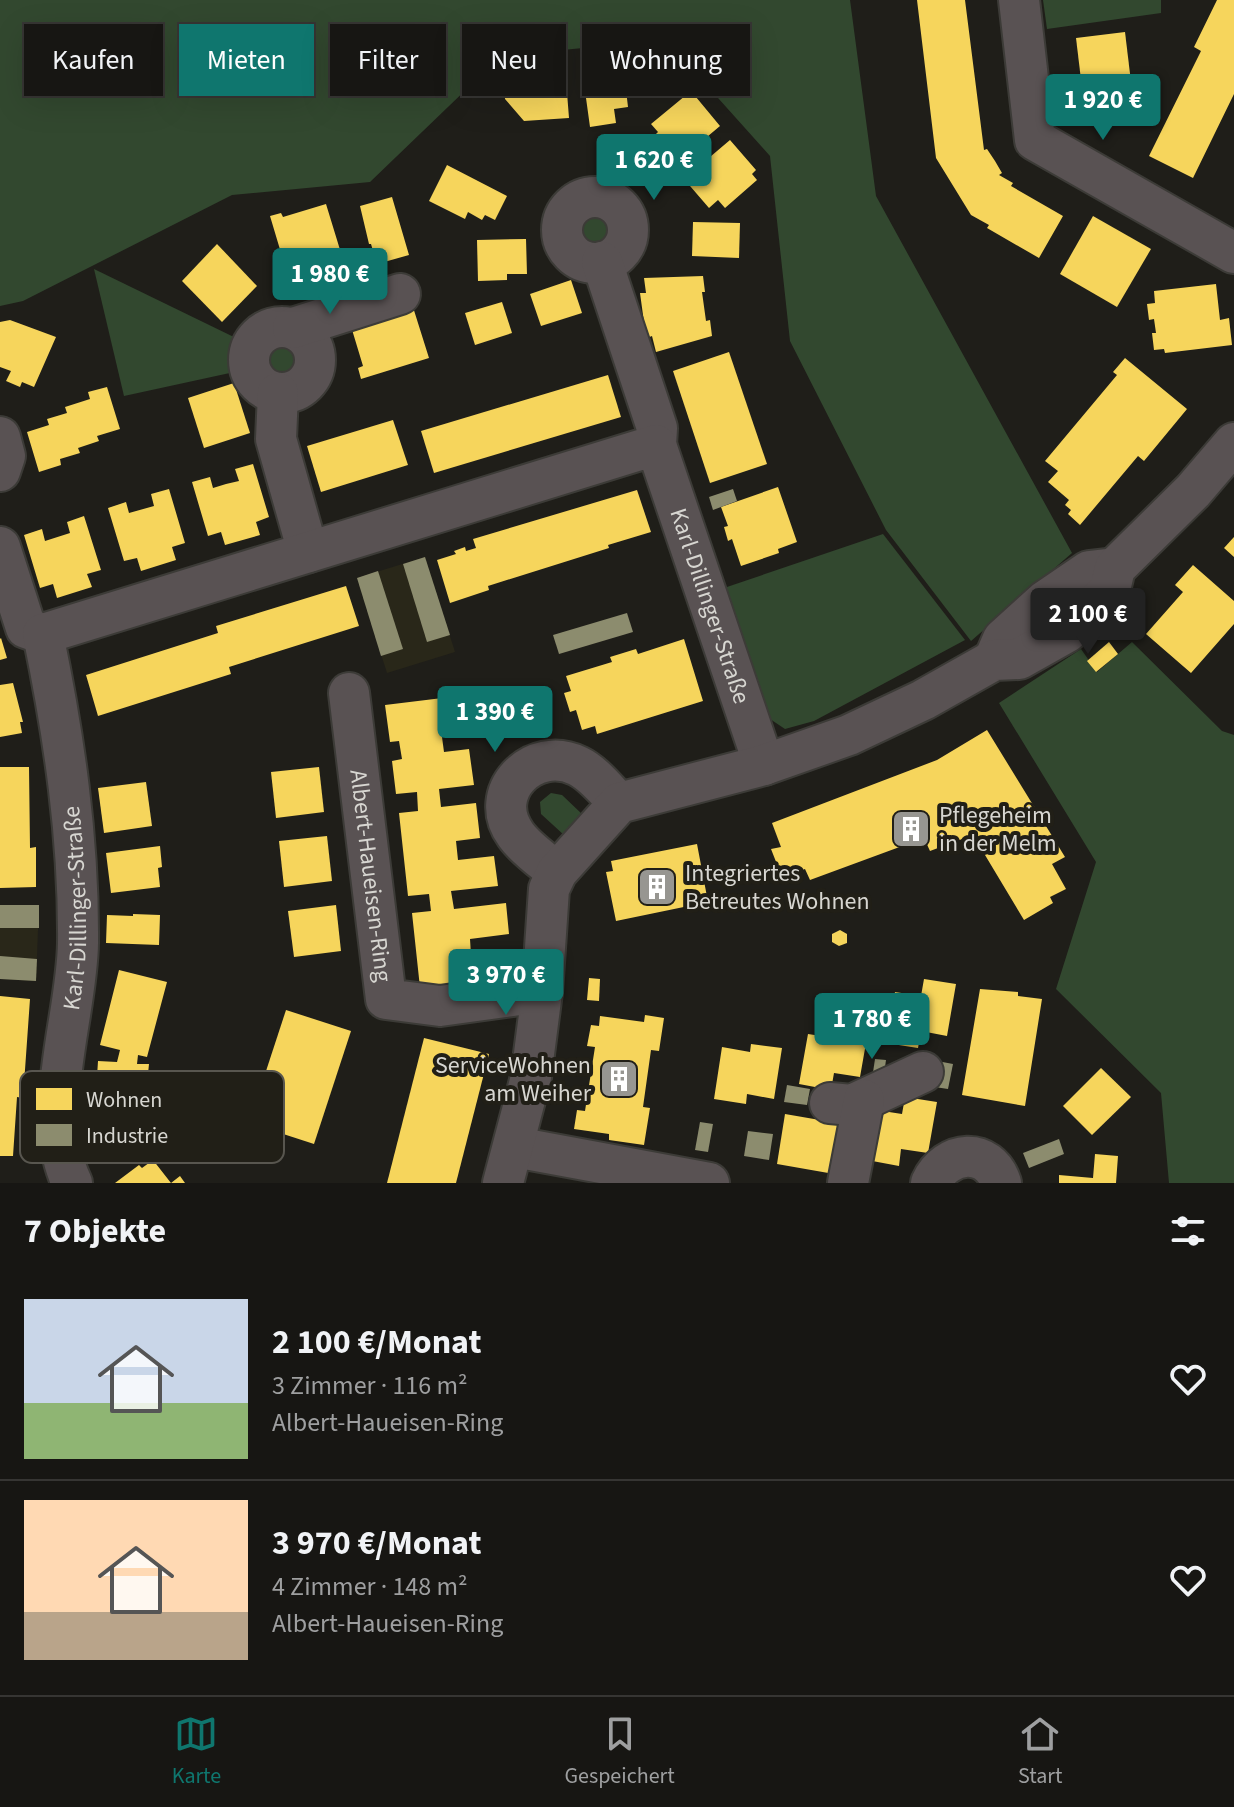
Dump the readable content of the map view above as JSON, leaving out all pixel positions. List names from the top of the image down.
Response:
{
  "streets": {
    "street": ["Karl-Dillinger-Straße", "Albert-Haueisen-Ring"]
  },
  "places": {
    "building": ["Pflegeheim in der Melm", "Integriertes Betreutes Wohnen", "ServiceWohnen am Weiher"]
  },
  "legend": ["Wohnen", "Industrie"],
  "page": {
    "chip": [
      "Kaufen",
      "Mieten",
      "Filter",
      "Neu",
      "Wohnung"
    ],
    "price": [
      "1 920 €",
      "1 620 €",
      "1 980 €",
      "2 100 €",
      "1 390 €",
      "3 970 €",
      "1 780 €"
    ],
    "heading": "7 Objekte",
    "list": [
      {
        "name": "2 100 €/Monat",
        "note": "3 Zimmer · 116 m² · Albert-Haueisen-Ring"
      },
      {
        "name": "3 970 €/Monat",
        "note": "4 Zimmer · 148 m² · Albert-Haueisen-Ring"
      }
    ],
    "tabs": ["Karte", "Gespeichert", "Start"]
  }
}
